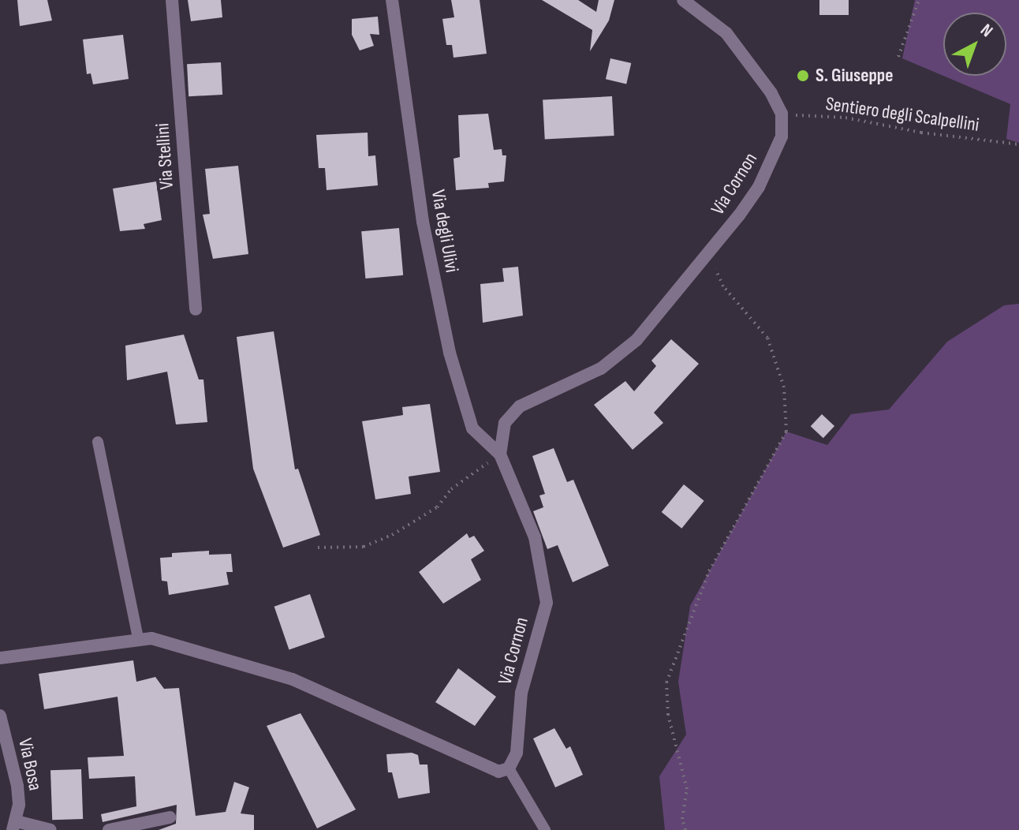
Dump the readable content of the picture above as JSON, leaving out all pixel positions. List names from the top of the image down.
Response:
{
  "streets": {
    "street": [
      "Via Stellini",
      "Via Cornon",
      "Via degli Ulivi",
      "Via Bosa"
    ],
    "path": ["Sentiero degli Scalpellini"]
  },
  "crossings": [
    ["Sentiero degli Scalpellini", "Via Cornon"],
    ["Via Cornon", "Via degli Ulivi"]
  ],
  "places": ["S. Giuseppe"],
  "north": "top right"
}
